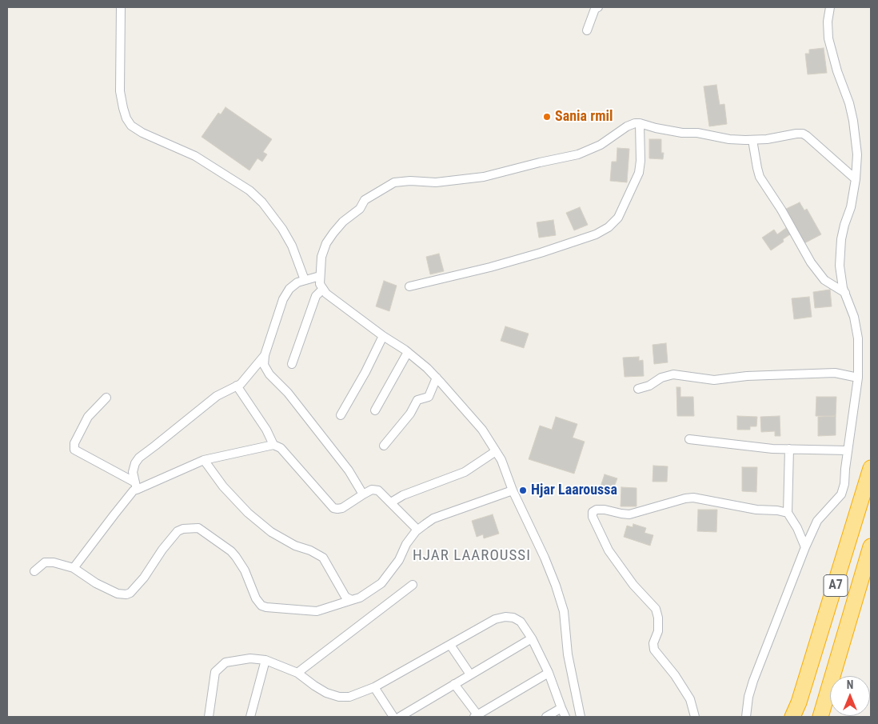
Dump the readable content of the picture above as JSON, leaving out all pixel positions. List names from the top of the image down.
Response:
{
  "streets": {
    "highway": ["A7"]
  },
  "districts": ["HJAR LAAROUSSI"],
  "places": ["Sania rmil", "Hjar Laaroussa"],
  "north": "top"
}
